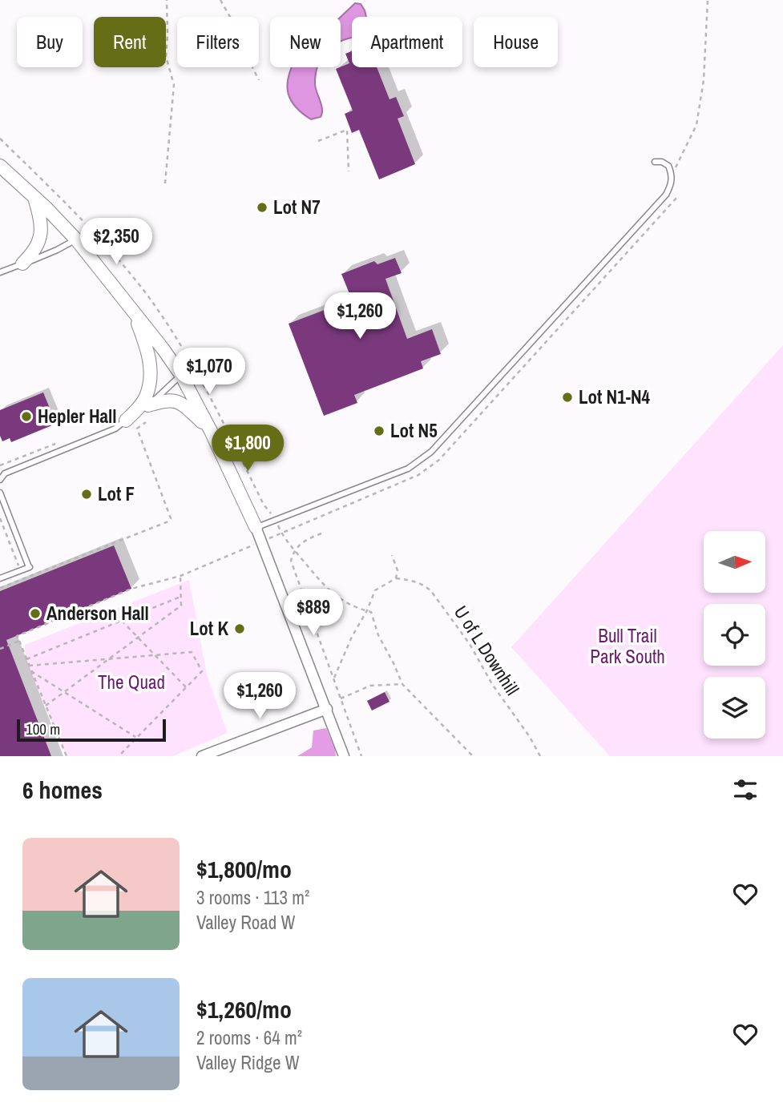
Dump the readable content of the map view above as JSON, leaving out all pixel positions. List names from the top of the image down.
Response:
{
  "streets": {
    "path": ["U of L Downhill"]
  },
  "parks": ["Bull Trail Park South", "The Quad"],
  "places": [
    "Lot N7",
    "Lot N1-N4",
    "Hepler Hall",
    "Lot N5",
    "Lot F",
    "Anderson Hall",
    "Lot K"
  ],
  "scale_bar": "100 m",
  "north": "right",
  "page": {
    "chip": [
      "Buy",
      "Rent",
      "Filters",
      "New",
      "Apartment",
      "House"
    ],
    "price": [
      "$2,350",
      "$1,260",
      "$1,070",
      "$1,800",
      "$889",
      "$1,260"
    ],
    "scale": "100 m",
    "heading": "6 homes",
    "list": [
      {
        "name": "$1,800/mo",
        "note": "3 rooms · 113 m² · Valley Road W"
      },
      {
        "name": "$1,260/mo",
        "note": "2 rooms · 64 m² · Valley Ridge W"
      }
    ]
  }
}
